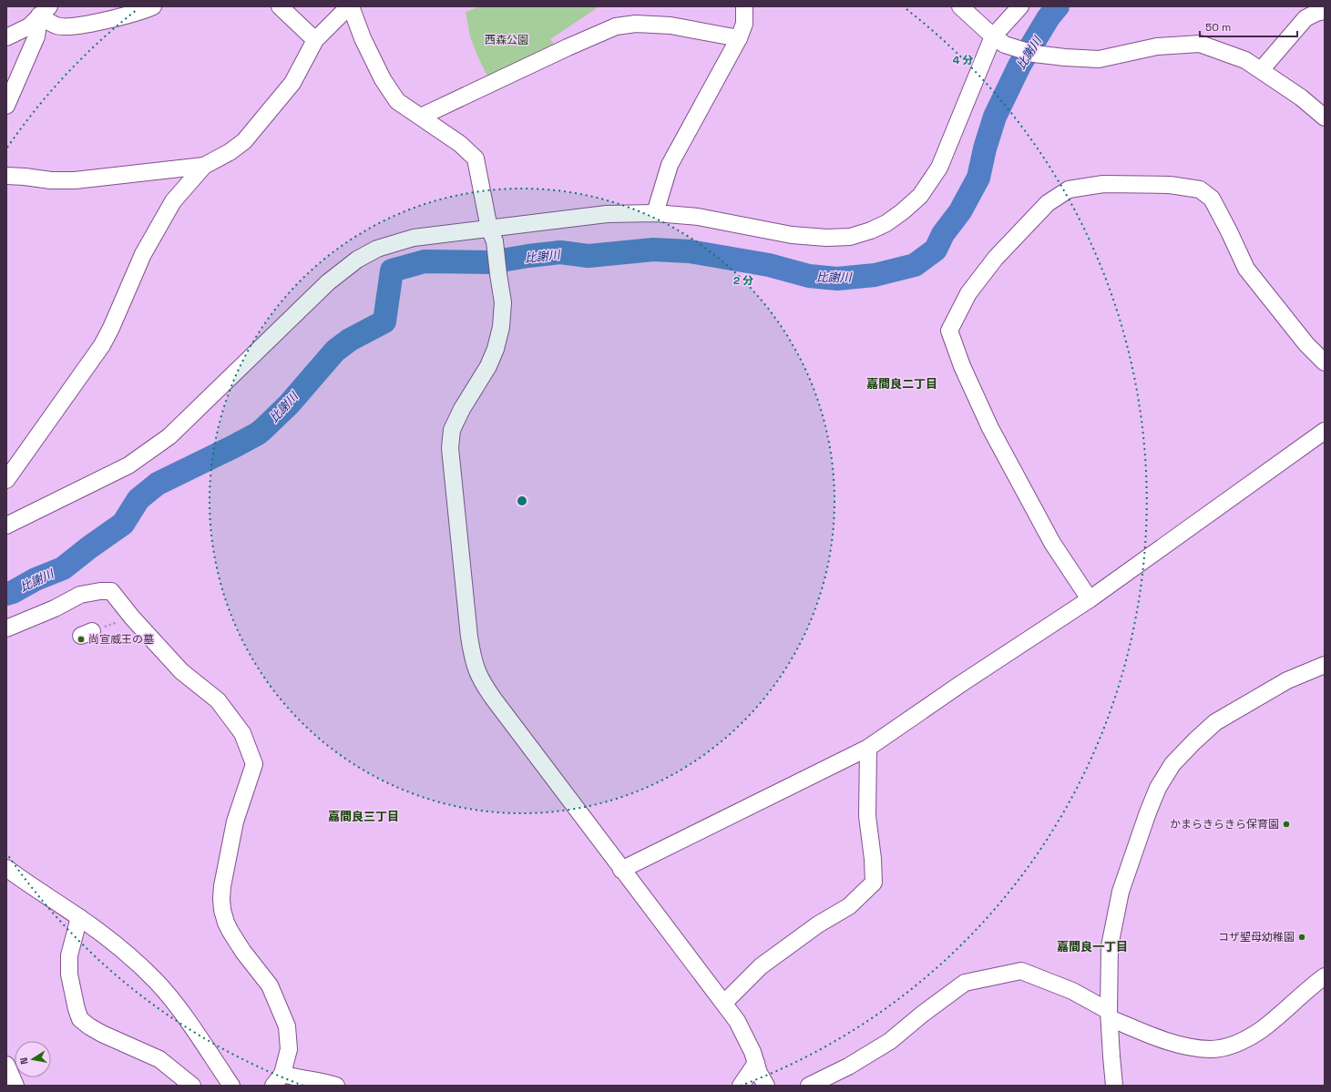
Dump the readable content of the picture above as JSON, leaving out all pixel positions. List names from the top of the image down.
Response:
{
  "districts": ["嘉間良二丁目", "嘉間良三丁目", "嘉間良一丁目"],
  "water": ["比謝川"],
  "parks": ["西森公園"],
  "places": ["尚宣威王の墓", "かまらきらきら保育園", "コザ聖母幼稚園"],
  "scale_bar": "50 m",
  "north": "left",
  "rings": ["4 分", "2 分"]
}
